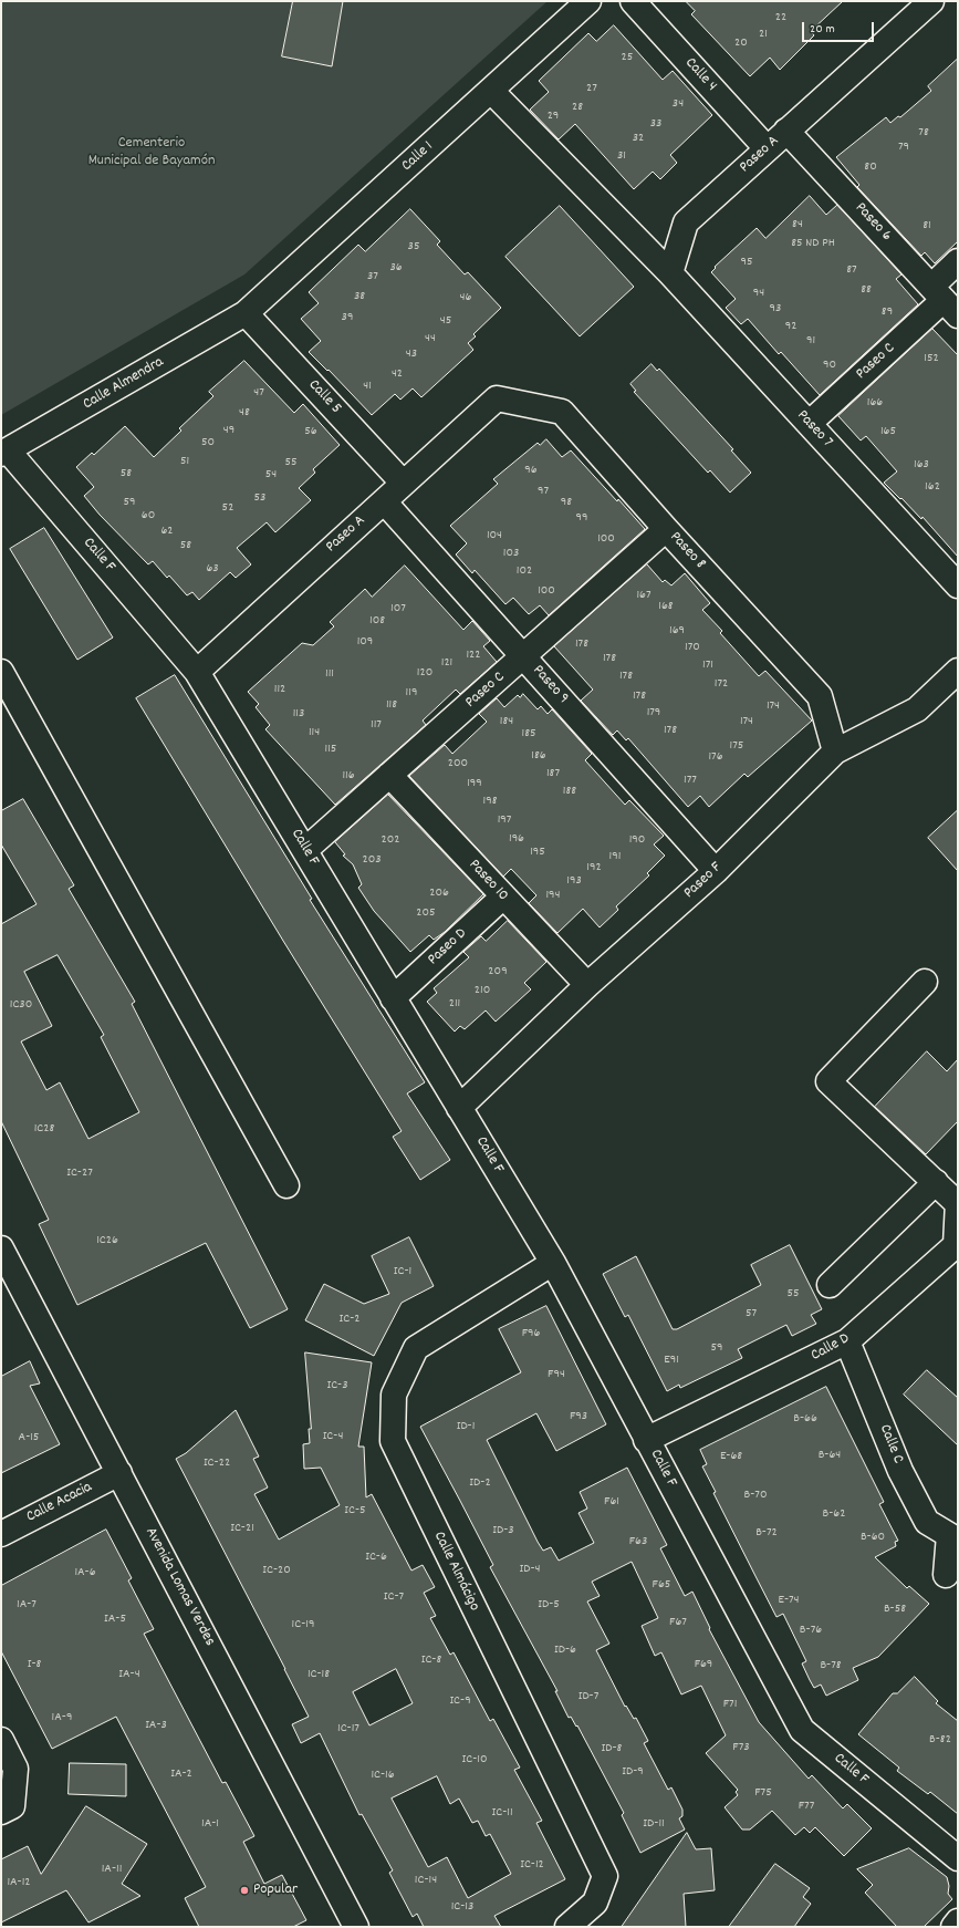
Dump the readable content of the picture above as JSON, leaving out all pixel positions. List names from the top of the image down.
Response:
{
  "streets": {
    "main road": [
      "Calle 4",
      "Paseo A",
      "Calle 1",
      "Paseo 6",
      "Paseo C",
      "Calle Almendra",
      "Calle 5",
      "Paseo 7",
      "Paseo 8",
      "Calle F",
      "Paseo 9",
      "Paseo 10",
      "Paseo F",
      "Paseo D",
      "Calle D",
      "Calle C",
      "Calle Acacia",
      "Calle Almácigo",
      "Avenida Lomas Verdes"
    ]
  },
  "crossings": [
    ["Calle 4", "Paseo A"],
    ["Paseo A", "Paseo 6"],
    ["Paseo A", "Calle 5"],
    ["Paseo A", "Paseo 7"],
    ["Paseo A", "Paseo 8"],
    ["Paseo A", "Calle F"],
    ["Paseo A", "Paseo 9"],
    ["Calle 1", "Calle Almendra"],
    ["Calle 1", "Calle 5"],
    ["Calle 1", "Paseo 7"],
    ["Paseo 6", "Paseo C"],
    ["Paseo C", "Paseo 7"],
    ["Paseo C", "Paseo 8"],
    ["Paseo C", "Calle F"],
    ["Paseo C", "Paseo 9"],
    ["Paseo C", "Paseo 10"],
    ["Calle Almendra", "Calle 5"],
    ["Calle Almendra", "Calle F"],
    ["Paseo 8", "Paseo F"],
    ["Calle F", "Paseo F"],
    ["Calle F", "Paseo D"],
    ["Calle F", "Calle D"],
    ["Calle F", "Calle Almácigo"],
    ["Paseo 9", "Paseo F"],
    ["Paseo 10", "Paseo F"],
    ["Paseo 10", "Paseo D"],
    ["Calle D", "Calle C"],
    ["Calle Acacia", "Avenida Lomas Verdes"]
  ],
  "parks": ["Cementerio Municipal de Bayamón"],
  "places": ["Popular"],
  "house_numbers": [
    "22",
    "21",
    "20",
    "25",
    "27",
    "34",
    "28",
    "29",
    "33",
    "78",
    "32",
    "79",
    "31",
    "80",
    "84",
    "81",
    "85 ND PH",
    "35",
    "95",
    "36",
    "87",
    "37",
    "88",
    "94",
    "38",
    "46",
    "93",
    "89",
    "39",
    "45",
    "92",
    "44",
    "91",
    "43",
    "152",
    "90",
    "42",
    "41",
    "47",
    "166",
    "48",
    "49",
    "56",
    "165",
    "50",
    "51",
    "55",
    "163",
    "96",
    "58",
    "54",
    "162",
    "97",
    "53",
    "59",
    "98",
    "52",
    "60",
    "99",
    "62",
    "104",
    "100",
    "58",
    "103",
    "63",
    "102",
    "100",
    "167",
    "168",
    "107",
    "108",
    "169",
    "109",
    "178",
    "170",
    "122",
    "178",
    "121",
    "171",
    "120",
    "111",
    "178",
    "172",
    "112",
    "119",
    "178",
    "118",
    "174",
    "179",
    "113",
    "184",
    "174",
    "117",
    "178",
    "114",
    "185",
    "175",
    "115",
    "186",
    "176",
    "200",
    "187",
    "116",
    "177",
    "199",
    "188",
    "198",
    "197",
    "196",
    "202",
    "190",
    "195",
    "191",
    "203",
    "192",
    "193",
    "206",
    "194",
    "205",
    "209",
    "210",
    "211",
    "1C30",
    "1C28",
    "IC-27",
    "1C26",
    "IC-1",
    "55",
    "57",
    "IC-2",
    "F96",
    "59",
    "E91",
    "F94",
    "IC-3",
    "F93",
    "B-66",
    "ID-1",
    "IC-4",
    "A-15",
    "B-64",
    "E-68",
    "IC-22",
    "ID-2",
    "B-70",
    "F61",
    "IC-5",
    "B-62",
    "IC-21",
    "ID-3",
    "B-72",
    "B-60",
    "F63",
    "IC-6",
    "ID-4",
    "IC-20",
    "1A-6",
    "F65",
    "IC-7",
    "E-74",
    "1A-7",
    "ID-5",
    "B-58",
    "IA-5",
    "F67",
    "1C-19",
    "B-76",
    "ID-6",
    "IC-8",
    "I-8",
    "F69",
    "B-78",
    "IA-4",
    "1C-18",
    "ID-7",
    "IC-9",
    "F71",
    "1A-9",
    "IA-3",
    "1C-17",
    "B-82",
    "F73",
    "ID-8",
    "IC-10",
    "ID-9",
    "IA-2",
    "1C-16",
    "F75",
    "F77",
    "IC-11",
    "1A-1",
    "ID-11",
    "IC-12",
    "1A-11",
    "1C-14",
    "1A-12",
    "1C-13"
  ],
  "scale_bar": "20 m"
}
